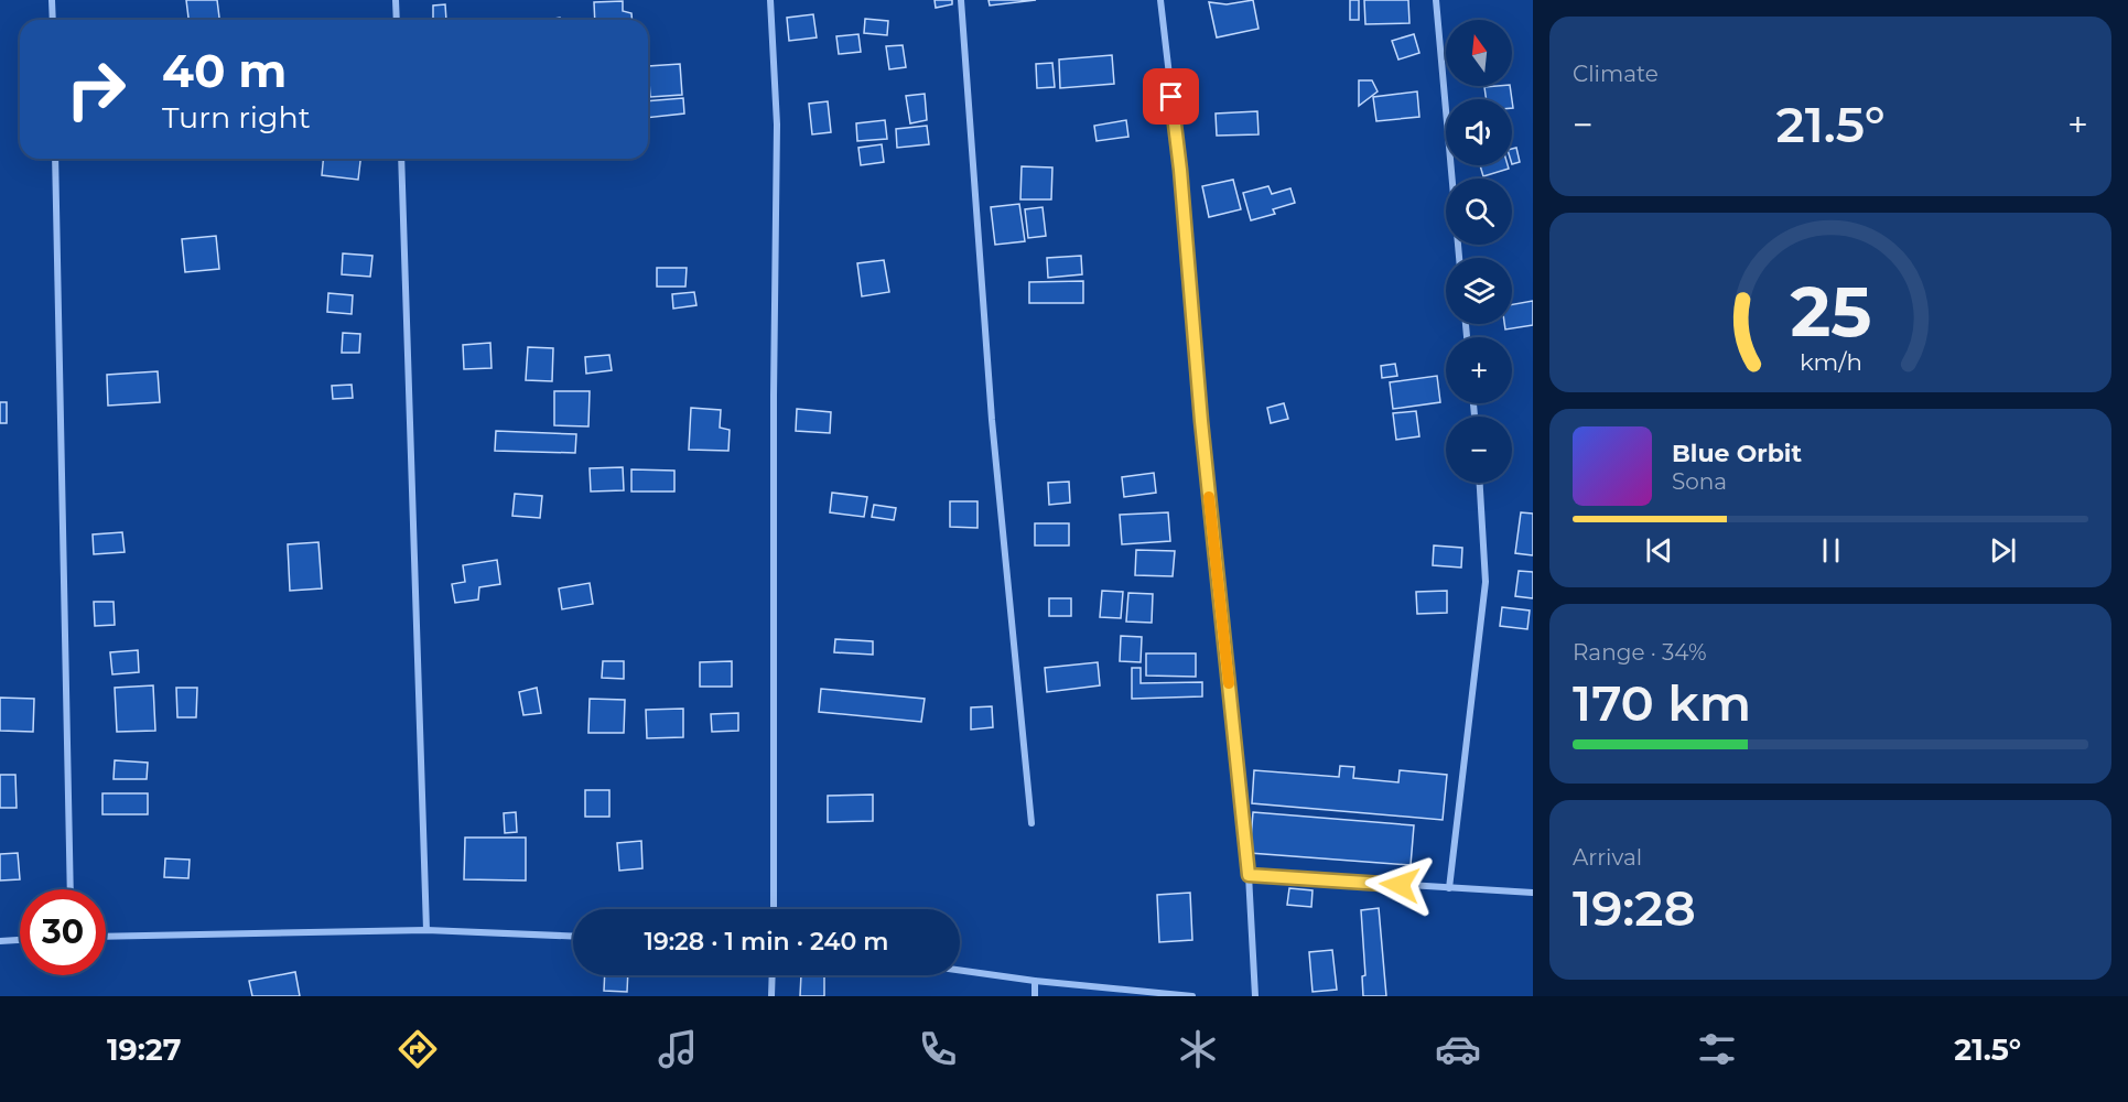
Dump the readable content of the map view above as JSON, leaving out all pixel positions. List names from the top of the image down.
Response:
{
  "north": "top",
  "page": {
    "tile": [
      "Climate",
      ["Range · 34%", "170 km"],
      ["Arrival", "19:28"]
    ],
    "map_buttons": ["+", "−"],
    "turn": ["40 m", "Turn right"],
    "heat": ["−", "21.5°", "+"],
    "song": ["Blue Orbit", "Sona"],
    "limit": "30",
    "trip": "19:28 · 1 min · 240 m",
    "tabs": ["19:27", "21.5°"],
    "gauge": ["25", "km/h"]
  }
}
